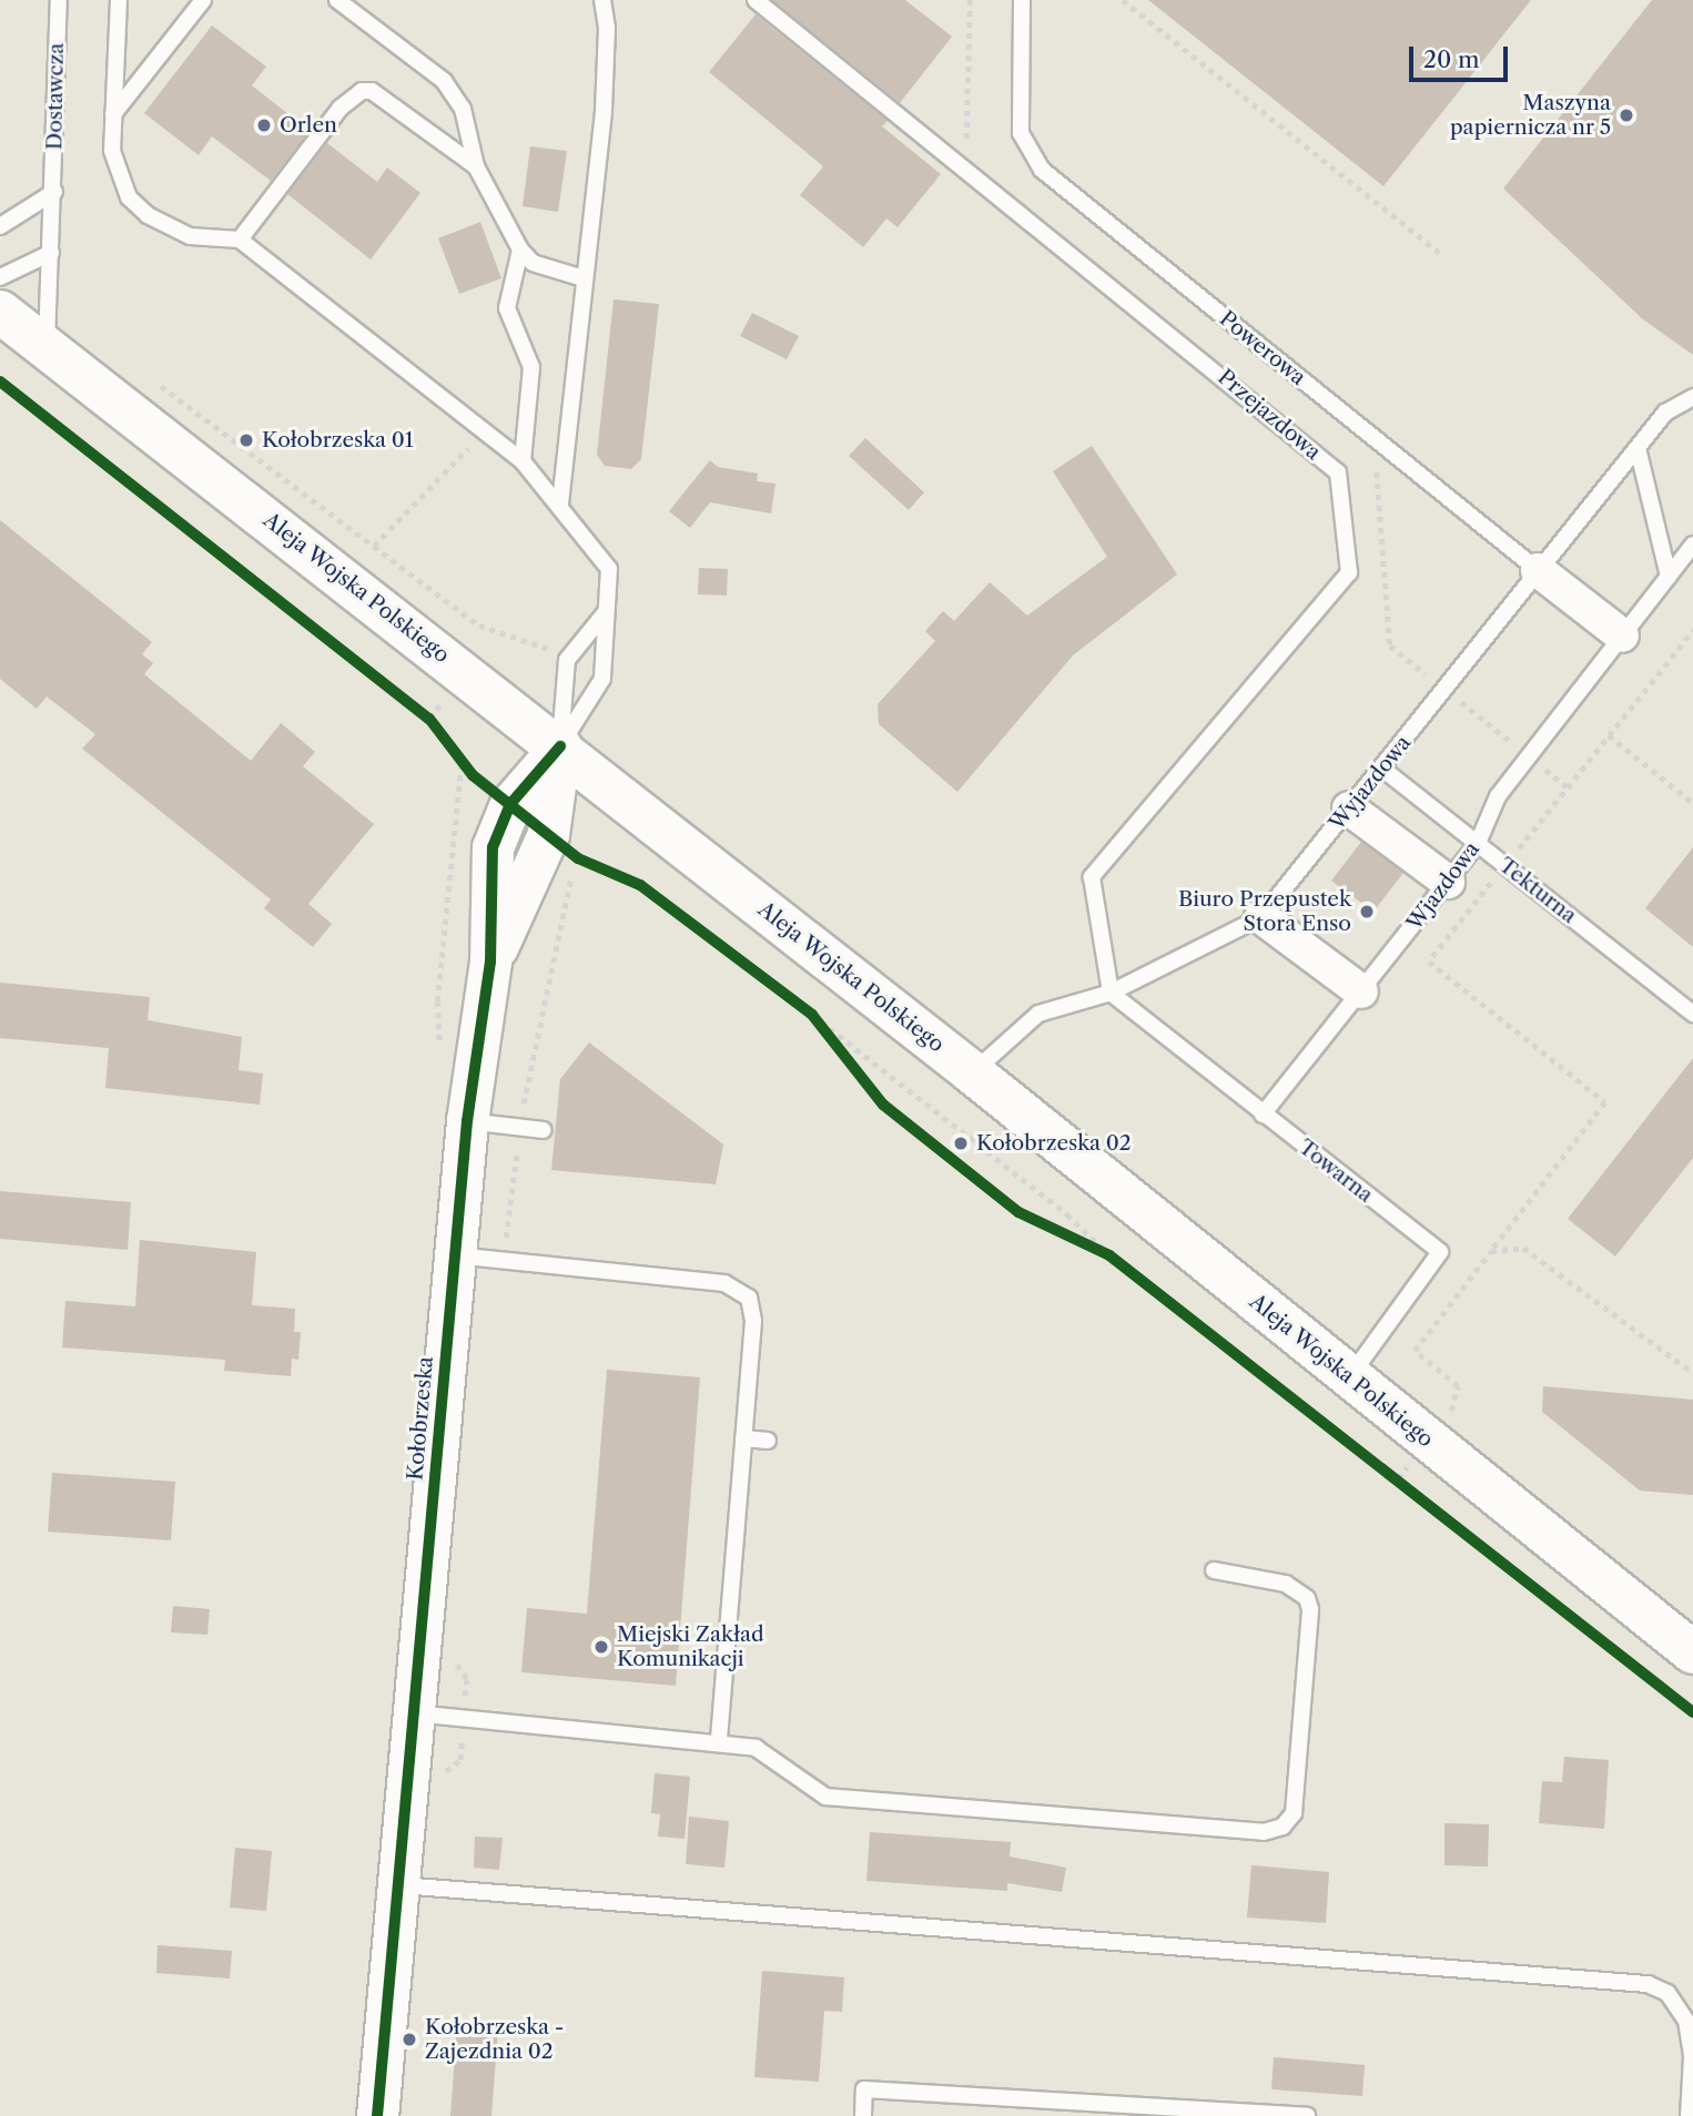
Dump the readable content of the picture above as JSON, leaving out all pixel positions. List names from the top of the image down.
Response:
{
  "streets": {
    "main road": ["Aleja Wojska Polskiego"],
    "street": ["Powerowa", "Kołobrzeska"],
    "lane": [
      "Dostawcza",
      "Przejazdowa",
      "Wyjazdowa",
      "Wjazdowa",
      "Tekturna",
      "Towarna"
    ]
  },
  "crossings": [
    ["Dostawcza", "Aleja Wojska Polskiego"],
    ["Powerowa", "Wyjazdowa"],
    ["Powerowa", "Wjazdowa"],
    ["Przejazdowa", "Wyjazdowa"],
    ["Przejazdowa", "Towarna"],
    ["Aleja Wojska Polskiego", "Wyjazdowa"],
    ["Aleja Wojska Polskiego", "Towarna"],
    ["Aleja Wojska Polskiego", "Kołobrzeska"],
    ["Wyjazdowa", "Tekturna"],
    ["Wyjazdowa", "Towarna"],
    ["Wjazdowa", "Tekturna"],
    ["Wjazdowa", "Towarna"]
  ],
  "places": [
    "Maszyna papiernicza nr 5",
    "Orlen",
    "Kołobrzeska 01",
    "Biuro Przepustek Stora Enso",
    "Kołobrzeska 02",
    "Miejski Zakład Komunikacji",
    "Kołobrzeska - Zajezdnia 02"
  ],
  "scale_bar": "20 m"
}
